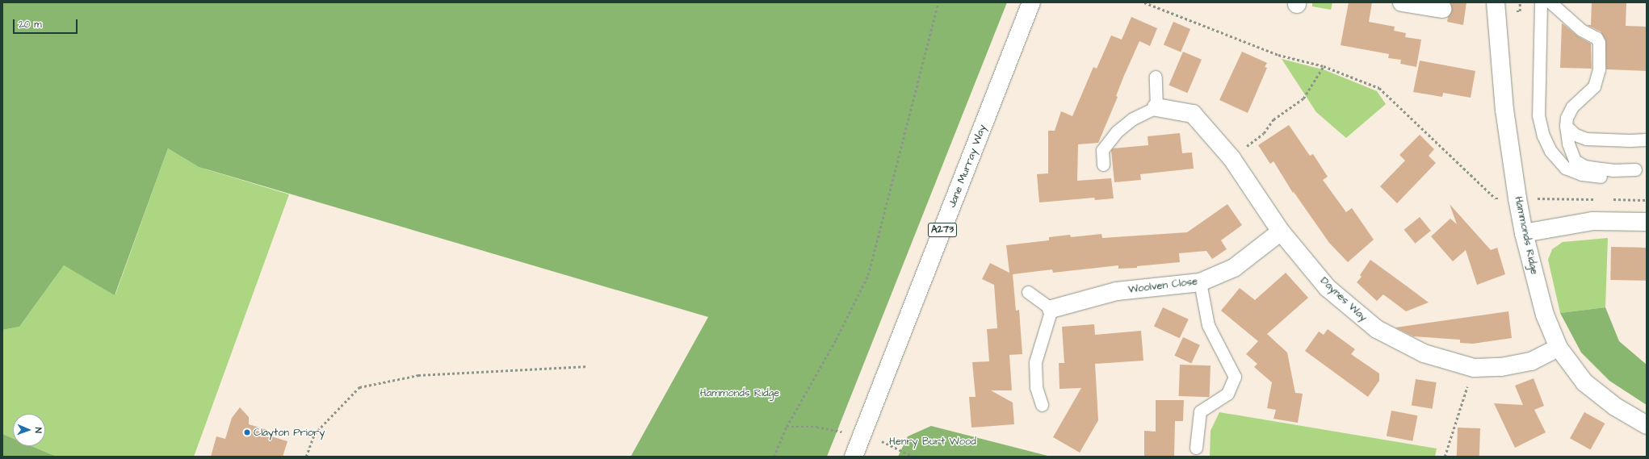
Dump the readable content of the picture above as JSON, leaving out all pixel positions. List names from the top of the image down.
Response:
{
  "streets": {
    "street": [
      "Jane Murray Way",
      "A273",
      "Hammonds Ridge",
      "Woolven Close",
      "Daynes Way"
    ]
  },
  "crossings": [
    ["Hammonds Ridge", "Daynes Way"],
    ["Woolven Close", "Daynes Way"]
  ],
  "parks": ["Hammonds Ridge", "Henry Burt Wood"],
  "places": ["Clayton Priory"],
  "scale_bar": "20 m",
  "north": "right"
}
